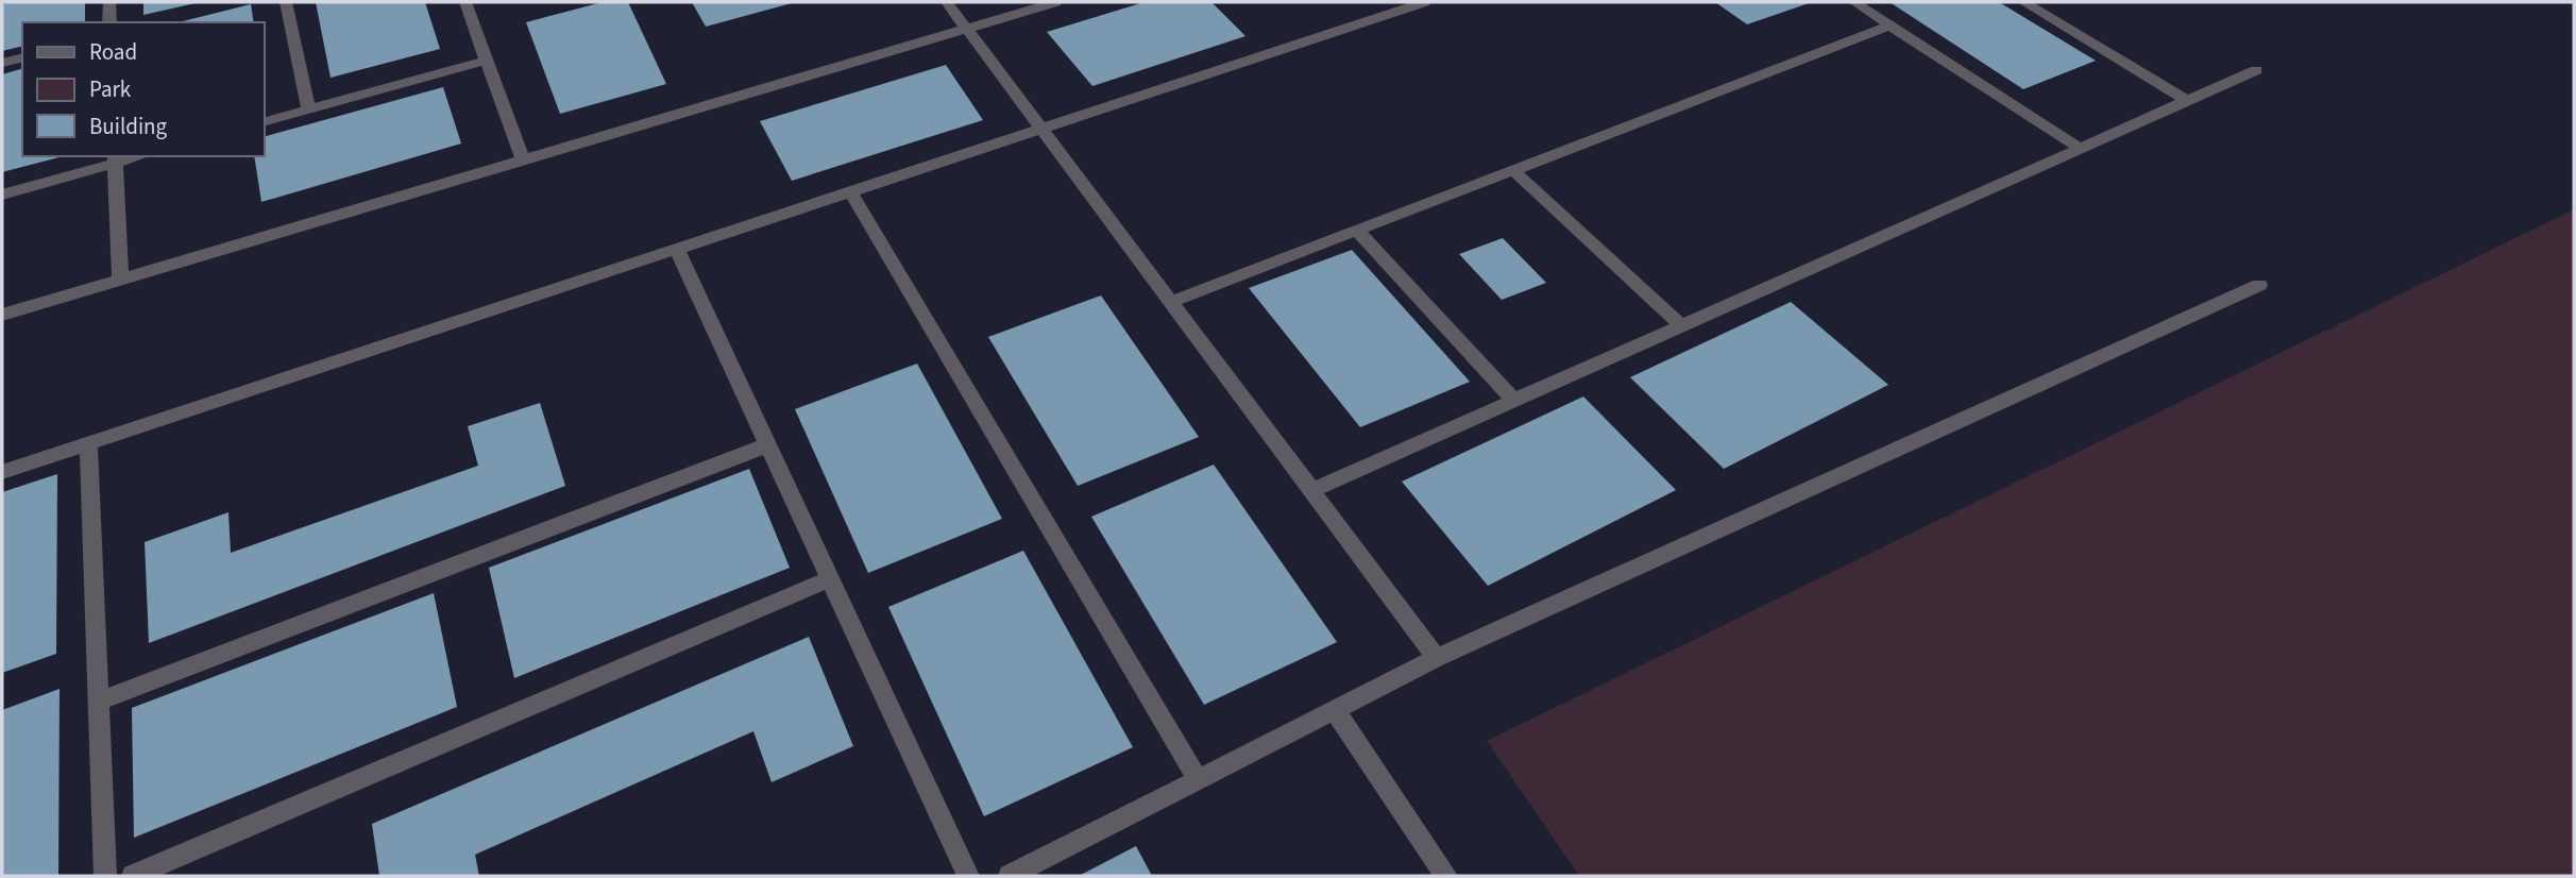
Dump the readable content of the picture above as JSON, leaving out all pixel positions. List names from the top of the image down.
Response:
{
  "legend": ["Road", "Park", "Building"]
}
